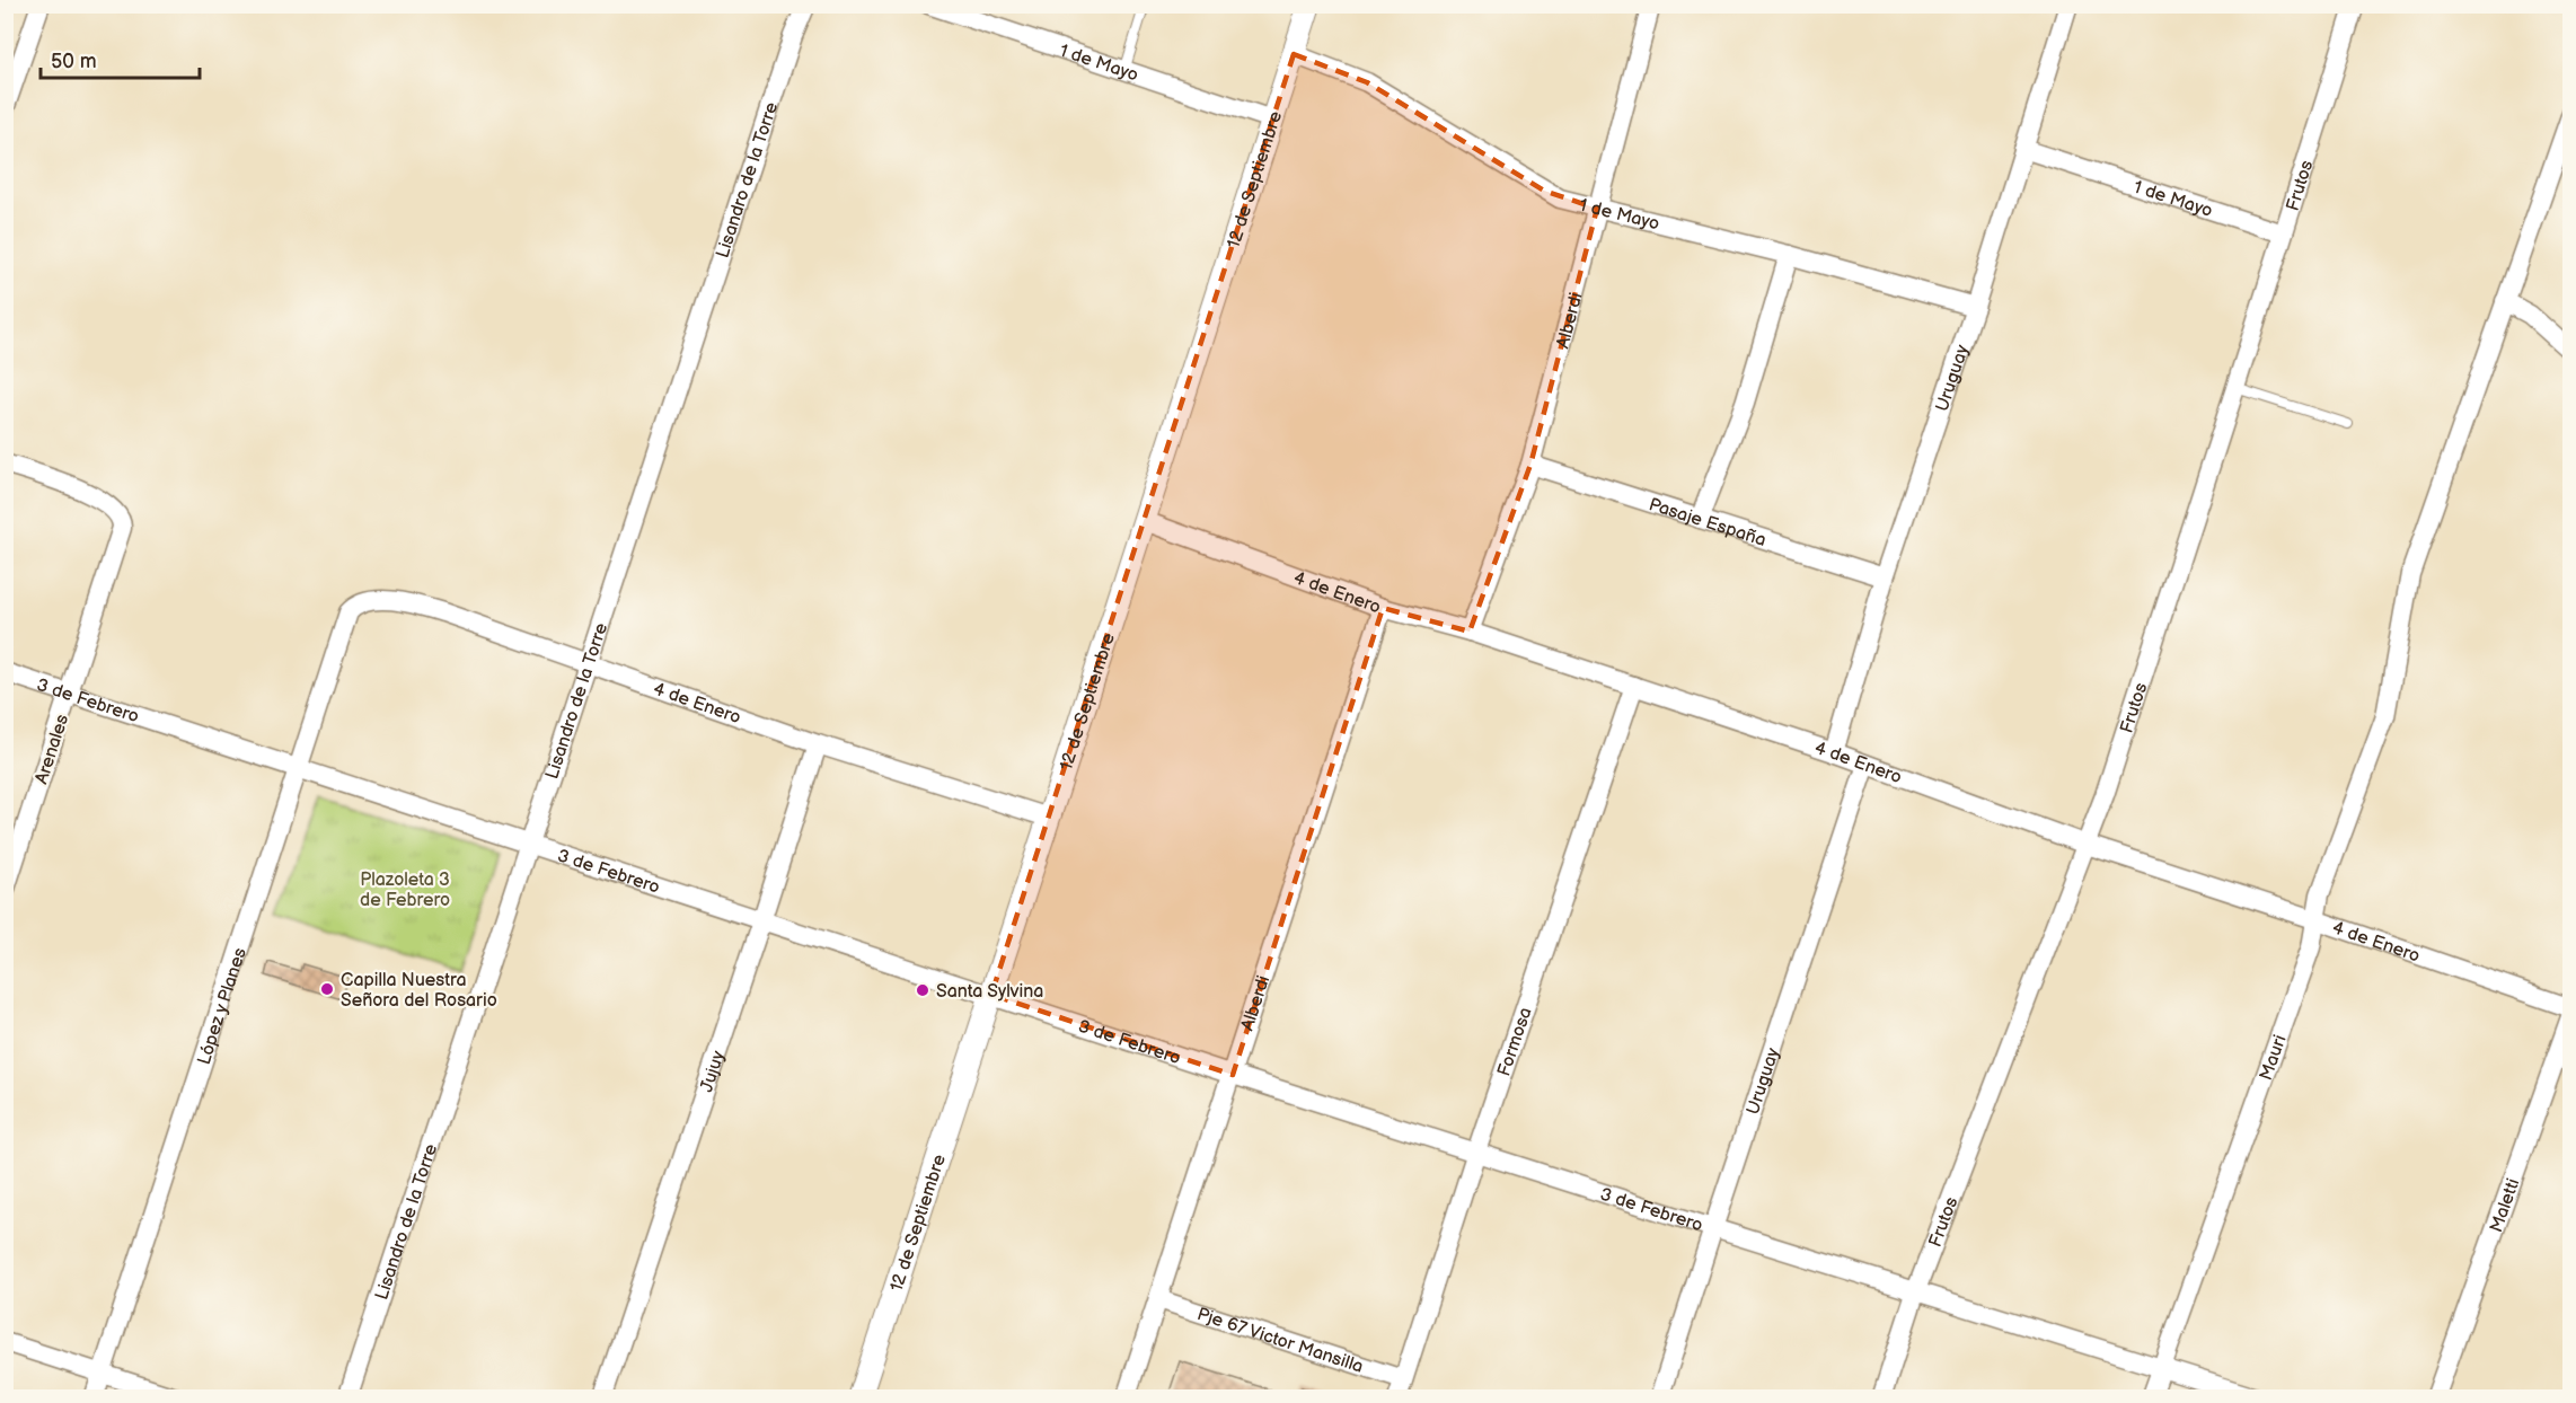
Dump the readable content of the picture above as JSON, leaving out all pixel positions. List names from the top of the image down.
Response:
{
  "streets": {
    "street": [
      "1 de Mayo",
      "Lisandro de la Torre",
      "12 de Septiembre",
      "Frutos",
      "Alberdi",
      "Uruguay",
      "Pasaje España",
      "4 de Enero",
      "3 de Febrero",
      "Arenales",
      "López y Planes",
      "Formosa",
      "Mauri",
      "Jujuy",
      "Maletti",
      "Pje 67 Victor Mansilla"
    ]
  },
  "crossings": [
    ["1 de Mayo", "12 de Septiembre"],
    ["1 de Mayo", "Frutos"],
    ["1 de Mayo", "Alberdi"],
    ["1 de Mayo", "Uruguay"],
    ["Lisandro de la Torre", "4 de Enero"],
    ["Lisandro de la Torre", "3 de Febrero"],
    ["12 de Septiembre", "4 de Enero"],
    ["12 de Septiembre", "3 de Febrero"],
    ["Frutos", "4 de Enero"],
    ["Frutos", "3 de Febrero"],
    ["Alberdi", "Pasaje España"],
    ["Alberdi", "4 de Enero"],
    ["Alberdi", "3 de Febrero"],
    ["Alberdi", "Pje 67 Victor Mansilla"],
    ["Uruguay", "Pasaje España"],
    ["Uruguay", "4 de Enero"],
    ["Uruguay", "3 de Febrero"],
    ["4 de Enero", "López y Planes"],
    ["4 de Enero", "Formosa"],
    ["4 de Enero", "Mauri"],
    ["4 de Enero", "Jujuy"],
    ["3 de Febrero", "Arenales"],
    ["3 de Febrero", "López y Planes"],
    ["3 de Febrero", "Formosa"],
    ["3 de Febrero", "Mauri"],
    ["3 de Febrero", "Jujuy"],
    ["Formosa", "Pje 67 Victor Mansilla"]
  ],
  "parks": ["Plazoleta 3 de Febrero"],
  "places": ["Capilla Nuestra Señora del Rosario", "Santa Sylvina"],
  "scale_bar": "50 m"
}
